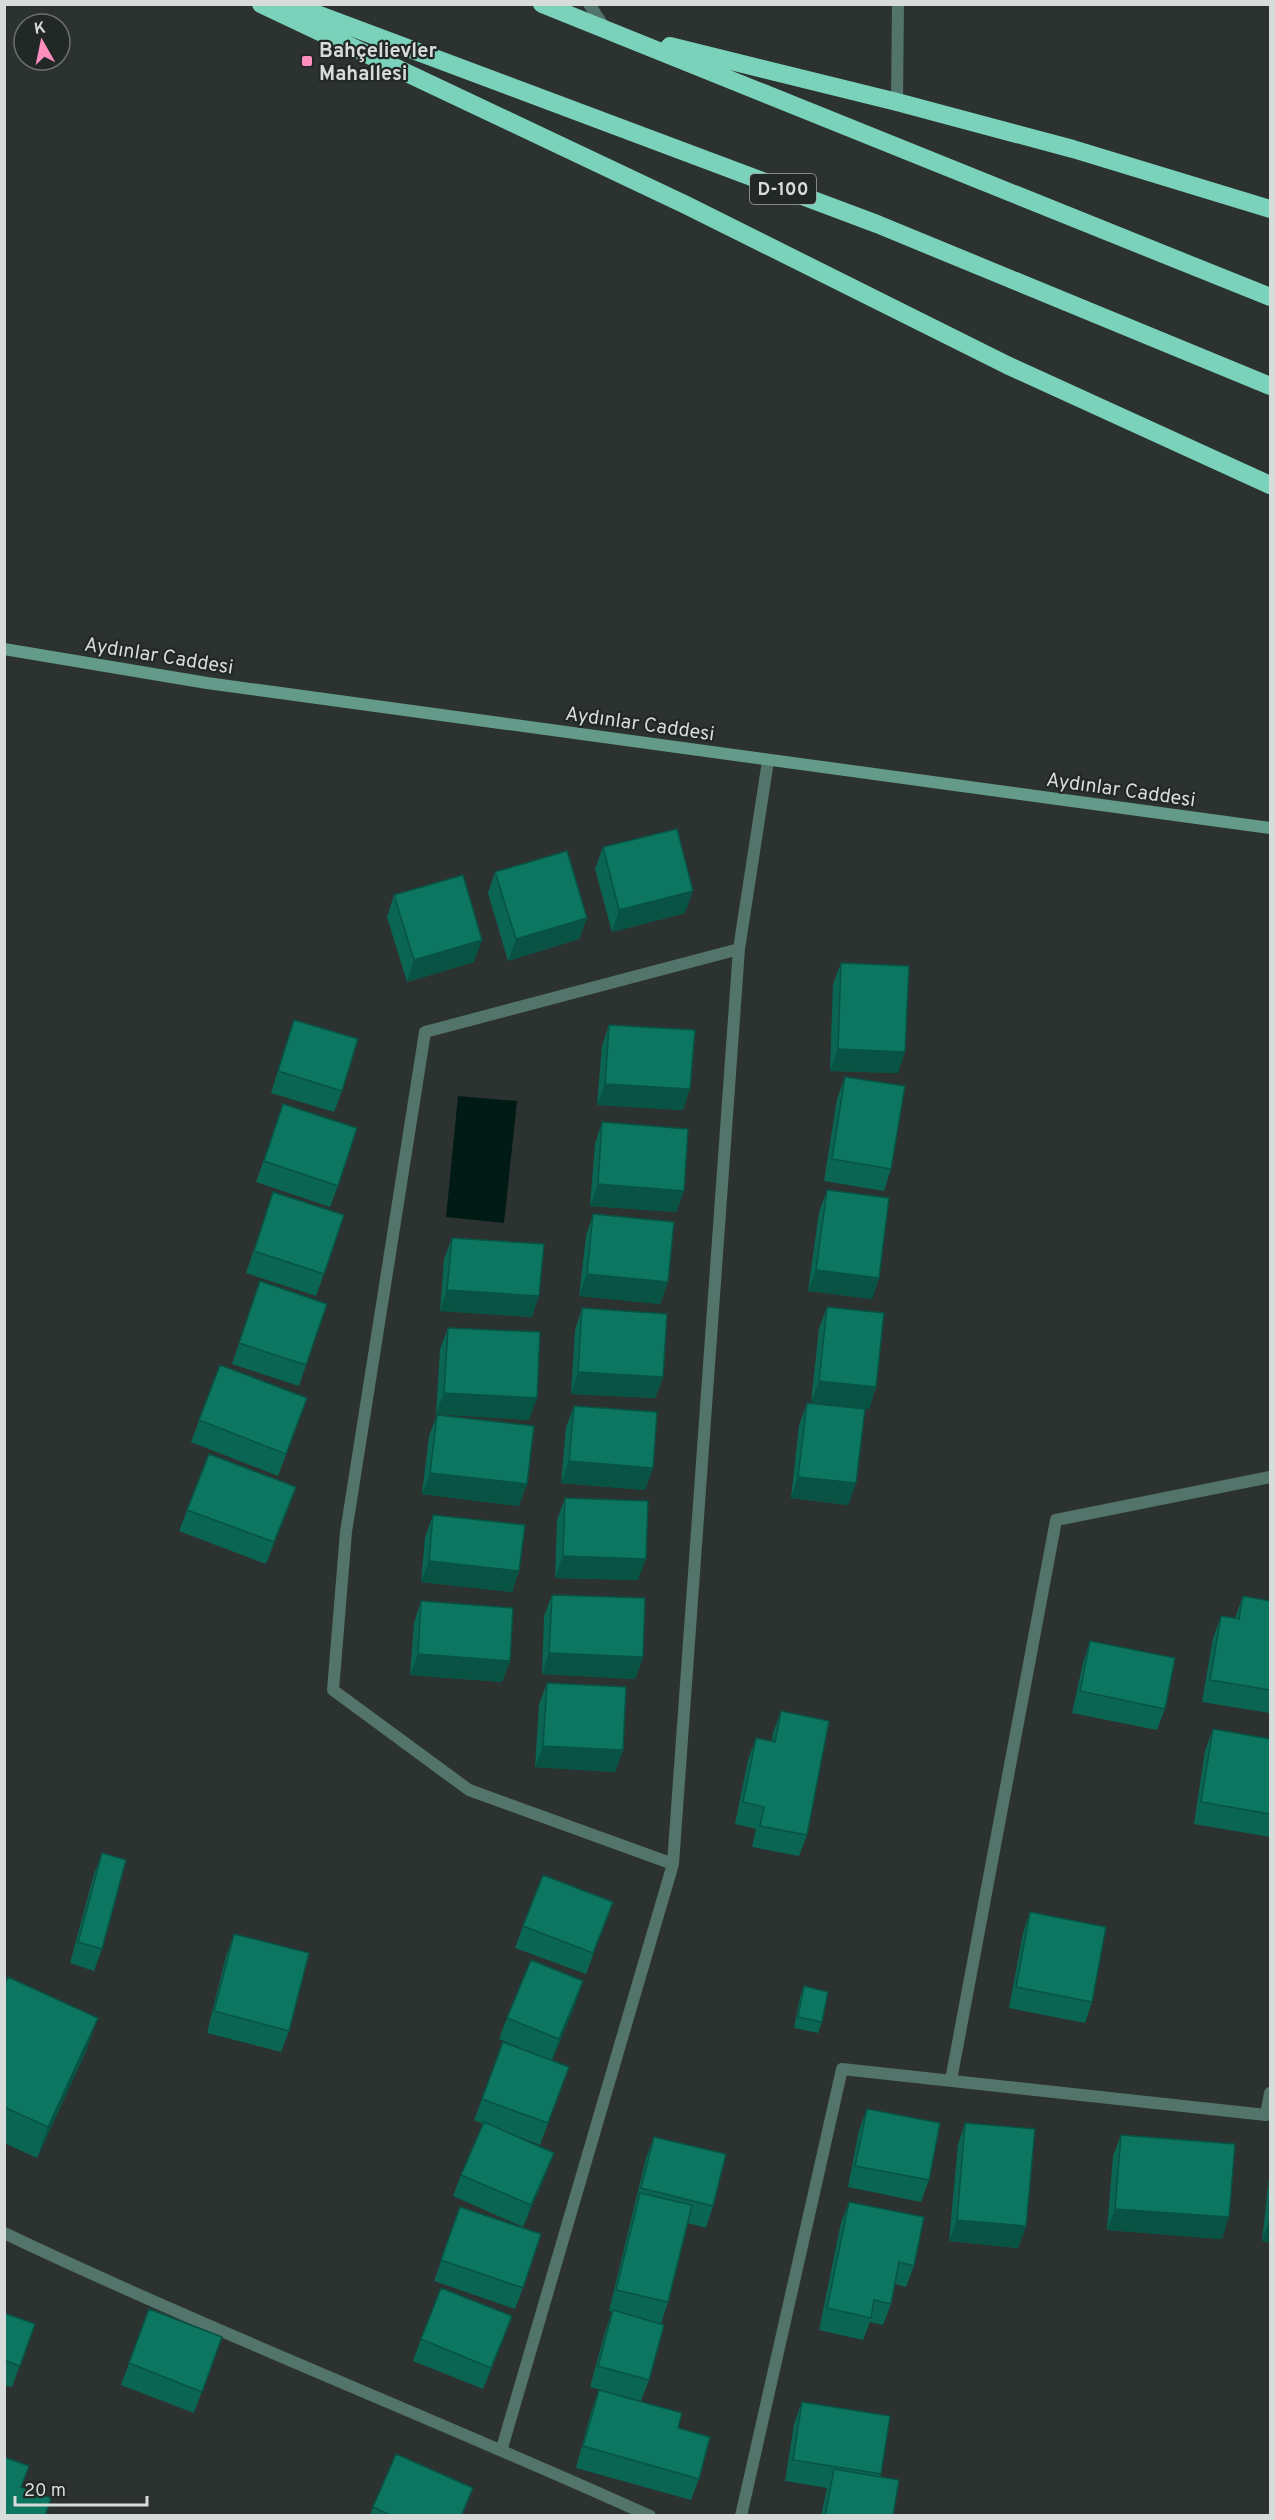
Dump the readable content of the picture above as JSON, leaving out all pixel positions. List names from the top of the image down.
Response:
{
  "streets": {
    "highway": ["D-100"],
    "street": ["Aydınlar Caddesi"]
  },
  "places": {
    "transit": ["Bahçelievler Mahallesi"]
  },
  "scale_bar": "20 m",
  "north": "top"
}
